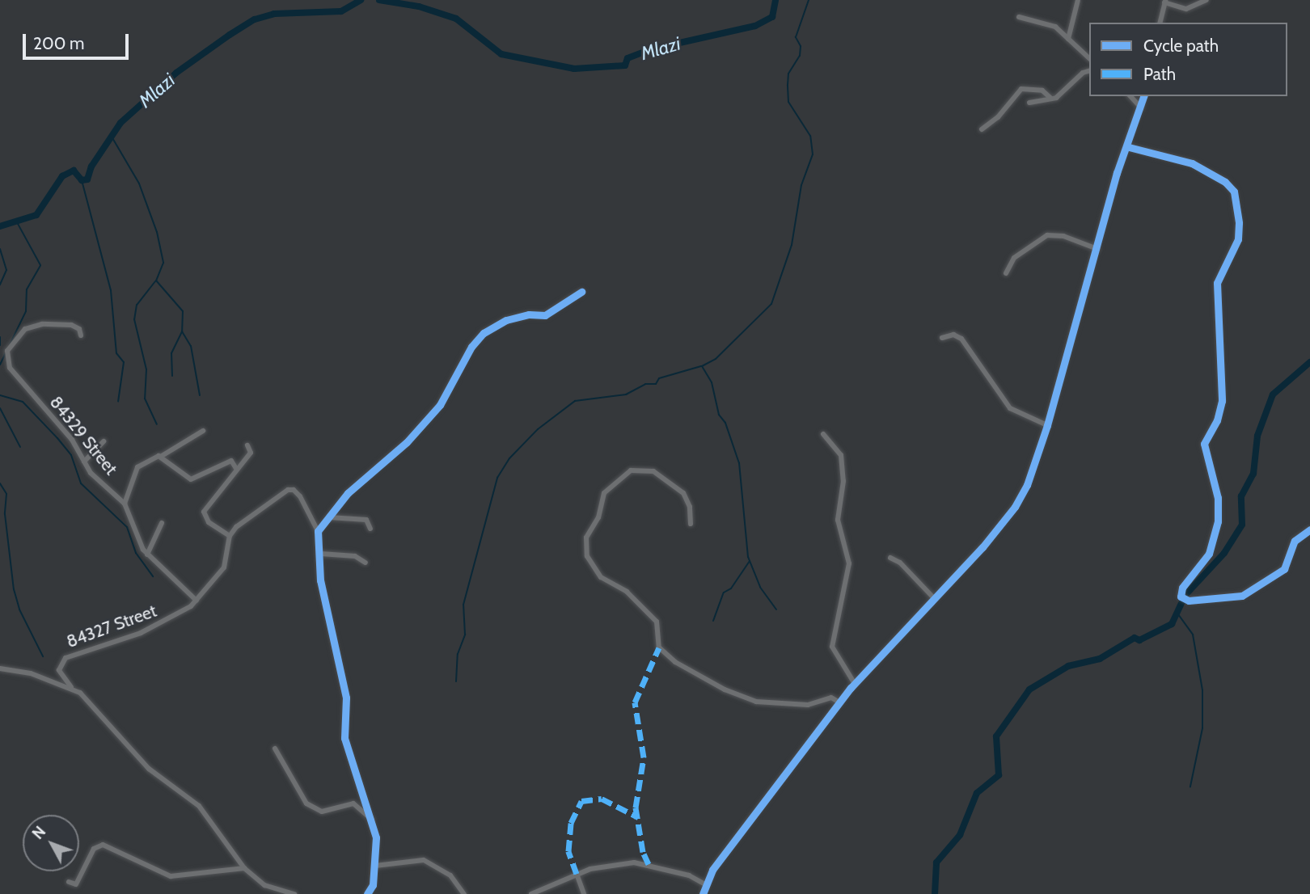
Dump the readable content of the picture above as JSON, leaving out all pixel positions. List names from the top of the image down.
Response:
{
  "streets": {
    "street": ["84329 Street", "84327 Street"]
  },
  "crossings": [
    ["84329 Street", "84327 Street"]
  ],
  "water": ["Mlazi"],
  "legend": ["Cycle path", "Path"],
  "scale_bar": "200 m",
  "north": "top left"
}
